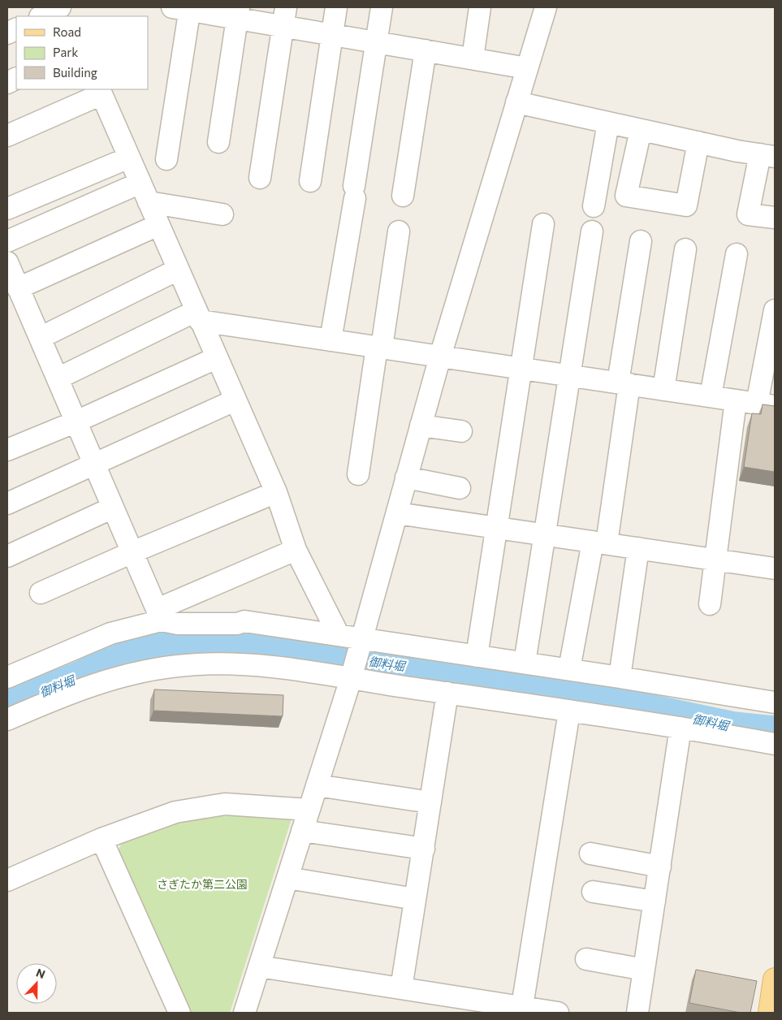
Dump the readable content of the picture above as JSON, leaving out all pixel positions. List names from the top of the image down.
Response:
{
  "water": ["御料堀"],
  "parks": ["さぎたか第二公園"],
  "legend": ["Road", "Park", "Building"],
  "north": "top"
}
